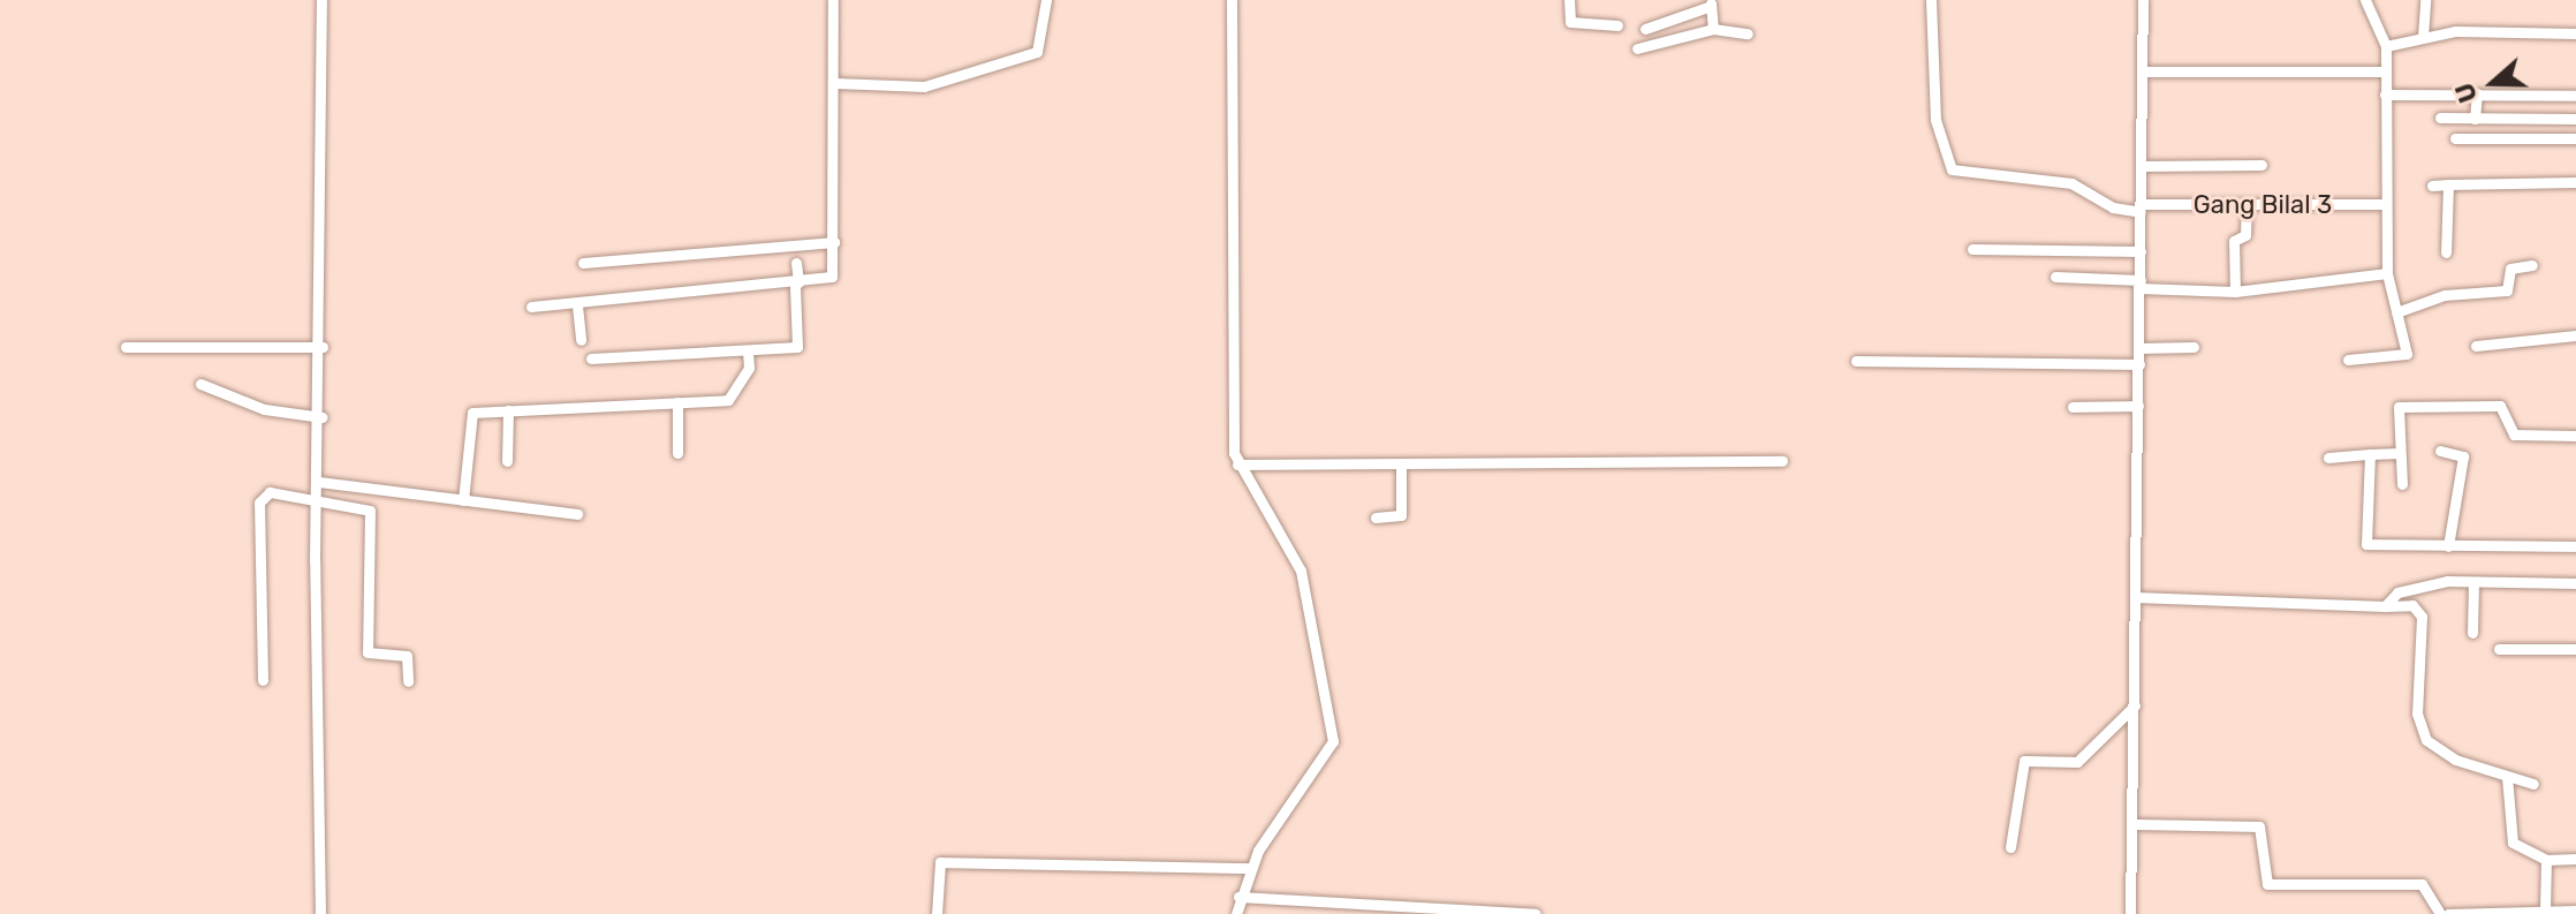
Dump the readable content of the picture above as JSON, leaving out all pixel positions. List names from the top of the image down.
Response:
{
  "streets": {
    "street": ["Gang Bilal 3"]
  },
  "north": "left"
}
